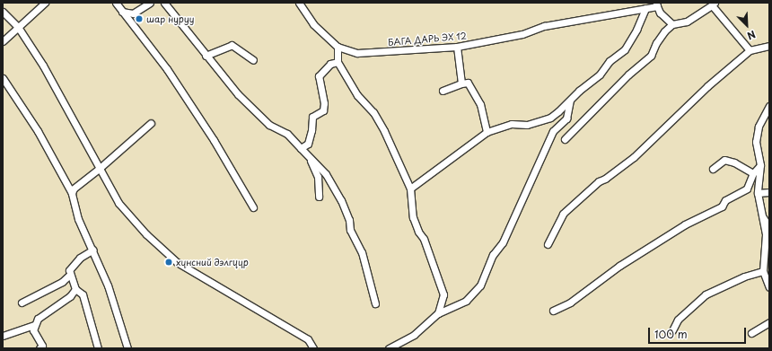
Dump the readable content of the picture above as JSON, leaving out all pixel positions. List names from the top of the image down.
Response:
{
  "streets": {
    "street": ["БАГА ДАРЬ ЭХ 12"]
  },
  "places": ["шар нуруу", "хүнсний дэлгүүр"],
  "scale_bar": "100 m",
  "north": "bottom right"
}
